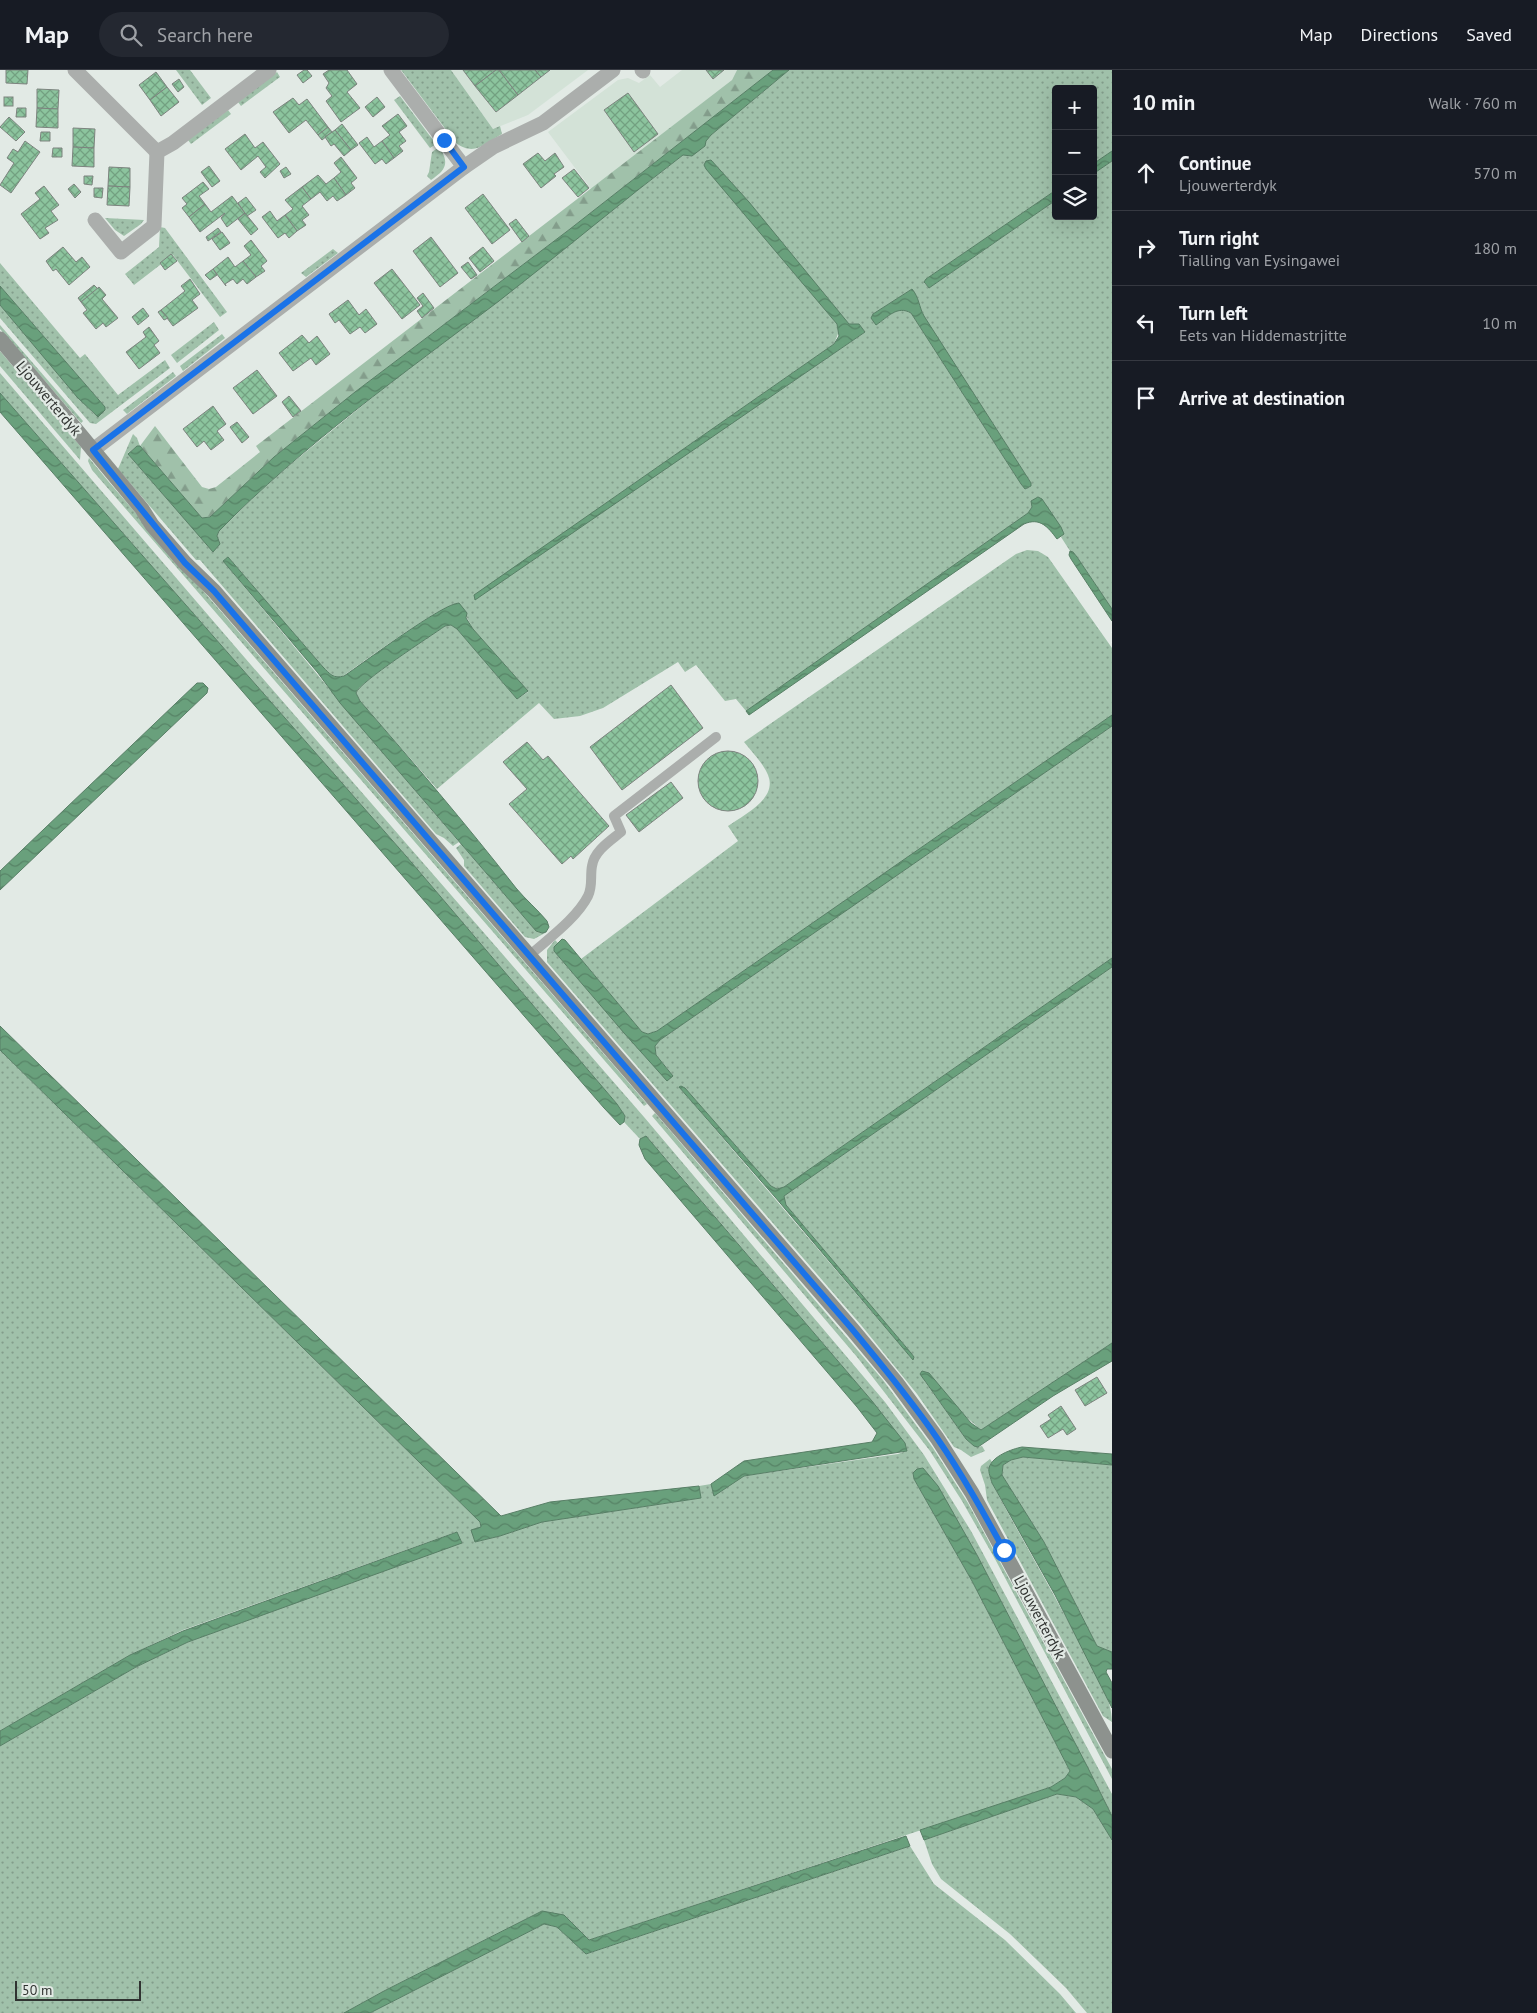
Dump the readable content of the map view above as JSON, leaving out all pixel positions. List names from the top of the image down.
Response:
{
  "streets": {
    "main road": ["Ljouwerterdyk"]
  },
  "scale_bar": "50 m",
  "page": {
    "header": "Map",
    "search": "Search here",
    "nav": ["Map", "Directions", "Saved"],
    "heading": ["10 min", "Walk · 760 m"],
    "map_buttons": ["+", "−"],
    "list": [
      ["Continue", "Ljouwerterdyk", "570 m"],
      ["Turn right", "Tialling van Eysingawei", "180 m"],
      ["Turn left", "Eets van Hiddemastrjitte", "10 m"],
      "Arrive at destination"
    ],
    "scale": "50 m"
  }
}
